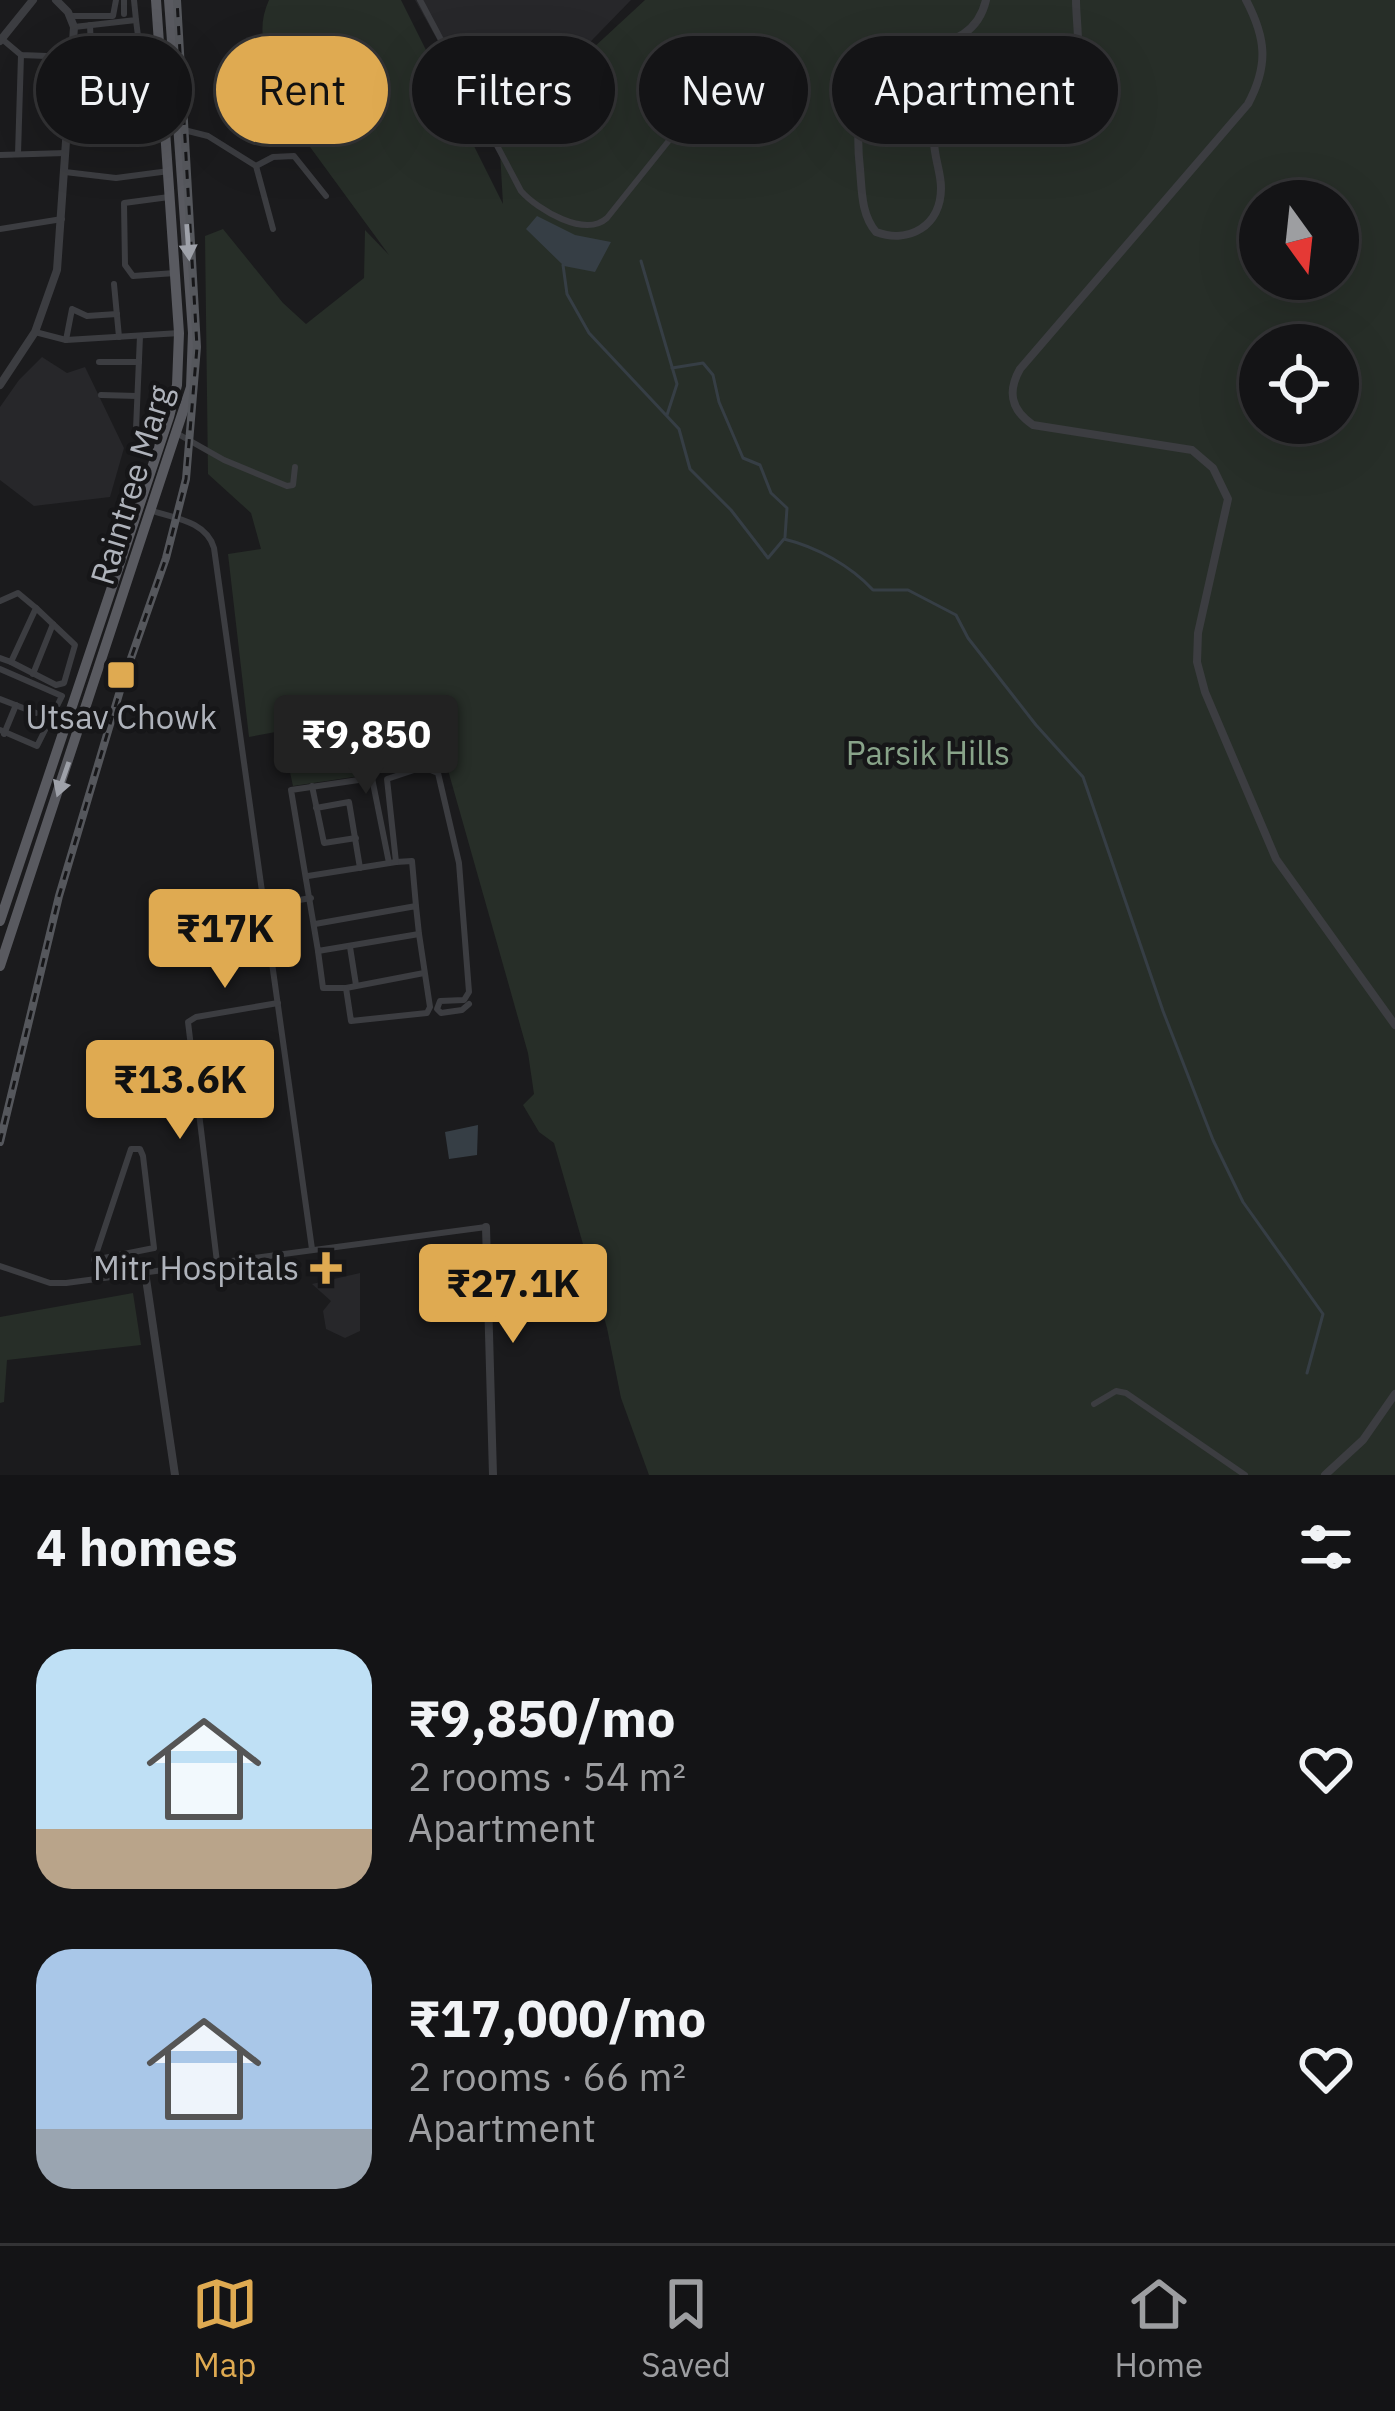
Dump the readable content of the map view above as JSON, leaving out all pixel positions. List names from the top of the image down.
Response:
{
  "streets": {
    "main road": ["Raintree Marg"]
  },
  "parks": ["Parsik Hills"],
  "places": {
    "transit": ["Utsav Chowk"],
    "health": ["Mitr Hospitals"]
  },
  "north": "bottom",
  "page": {
    "chip": [
      "Buy",
      "Rent",
      "Filters",
      "New",
      "Apartment"
    ],
    "price": [
      "₹9,850",
      "₹17K",
      "₹13.6K",
      "₹27.1K"
    ],
    "heading": "4 homes",
    "list": [
      {
        "name": "₹9,850/mo",
        "note": "2 rooms · 54 m² · Apartment"
      },
      {
        "name": "₹17,000/mo",
        "note": "2 rooms · 66 m² · Apartment"
      }
    ],
    "tabs": ["Map", "Saved", "Home"]
  }
}
